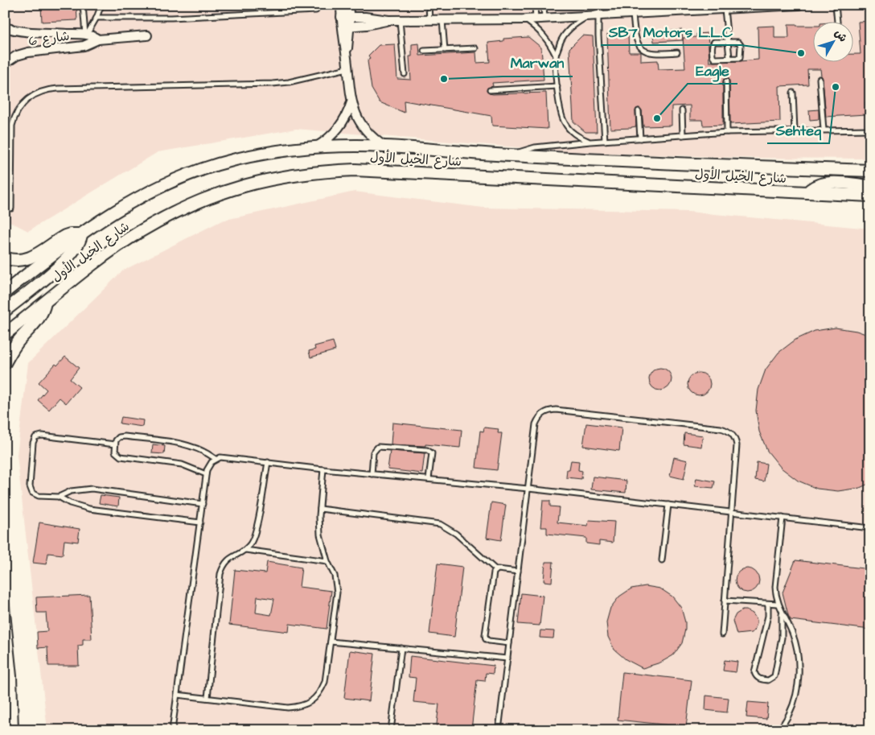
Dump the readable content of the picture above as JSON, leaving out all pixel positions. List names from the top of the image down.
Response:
{
  "streets": {
    "main road": ["شارع الخيل الأول"],
    "street": ["شارع 6"]
  },
  "places": [
    "SB7 Motors L.L.C",
    "Marwan",
    "Sehteq",
    "Eagle"
  ],
  "north": "top right"
}
